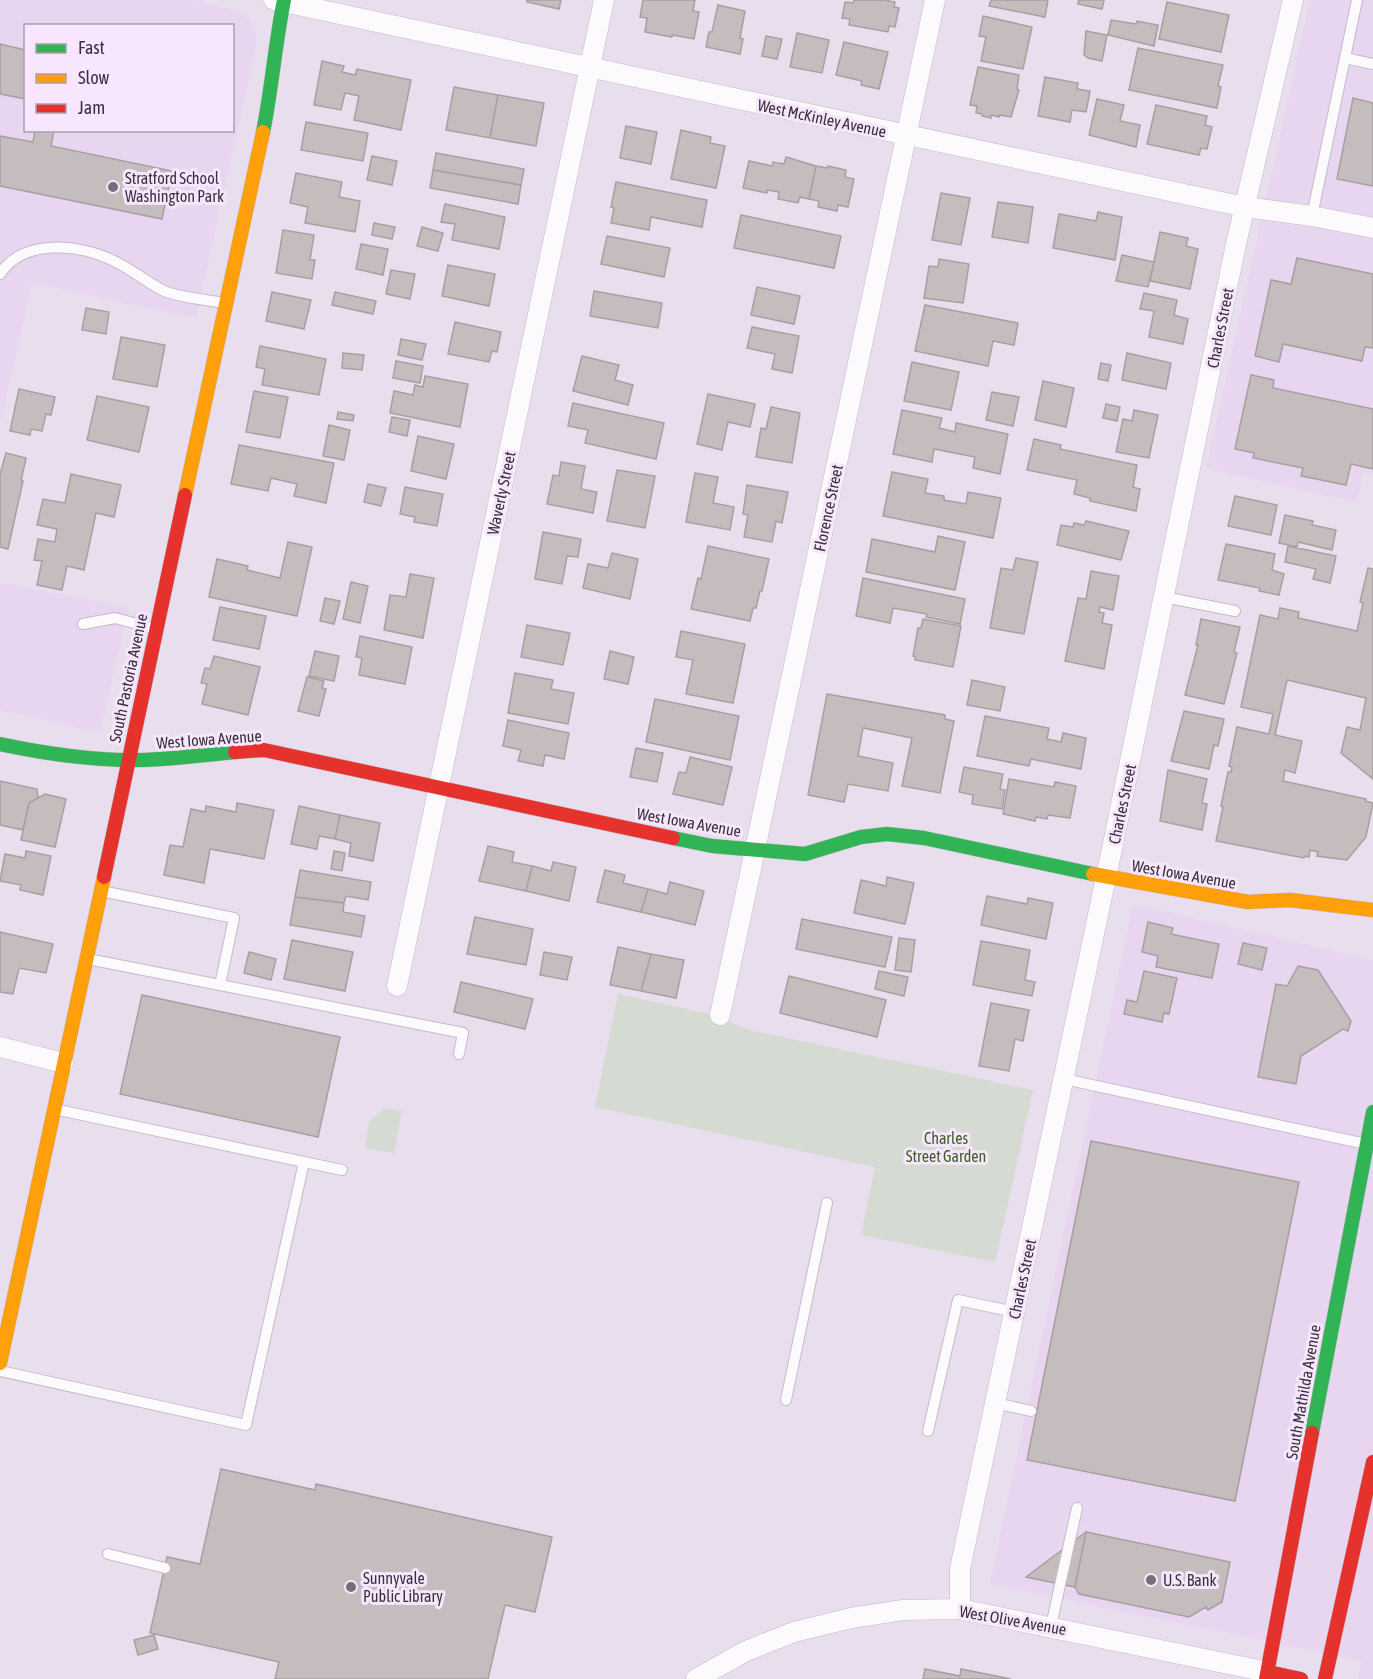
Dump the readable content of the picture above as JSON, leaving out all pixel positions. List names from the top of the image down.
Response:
{
  "streets": {
    "street": [
      "West McKinley Avenue",
      "Charles Street",
      "Waverly Street",
      "Florence Street",
      "South Pastoria Avenue",
      "West Iowa Avenue",
      "South Mathilda Avenue",
      "West Olive Avenue"
    ]
  },
  "crossings": [
    ["West McKinley Avenue", "Charles Street"],
    ["West McKinley Avenue", "Waverly Street"],
    ["West McKinley Avenue", "Florence Street"],
    ["West McKinley Avenue", "South Pastoria Avenue"],
    ["Charles Street", "West Iowa Avenue"],
    ["Charles Street", "West Olive Avenue"],
    ["Waverly Street", "West Iowa Avenue"],
    ["Florence Street", "West Iowa Avenue"],
    ["South Pastoria Avenue", "West Iowa Avenue"],
    ["South Mathilda Avenue", "West Olive Avenue"]
  ],
  "parks": ["Charles Street Garden"],
  "places": ["Stratford School Washington Park", "U.S. Bank", "Sunnyvale Public Library"],
  "legend": ["Fast", "Slow", "Jam"]
}
